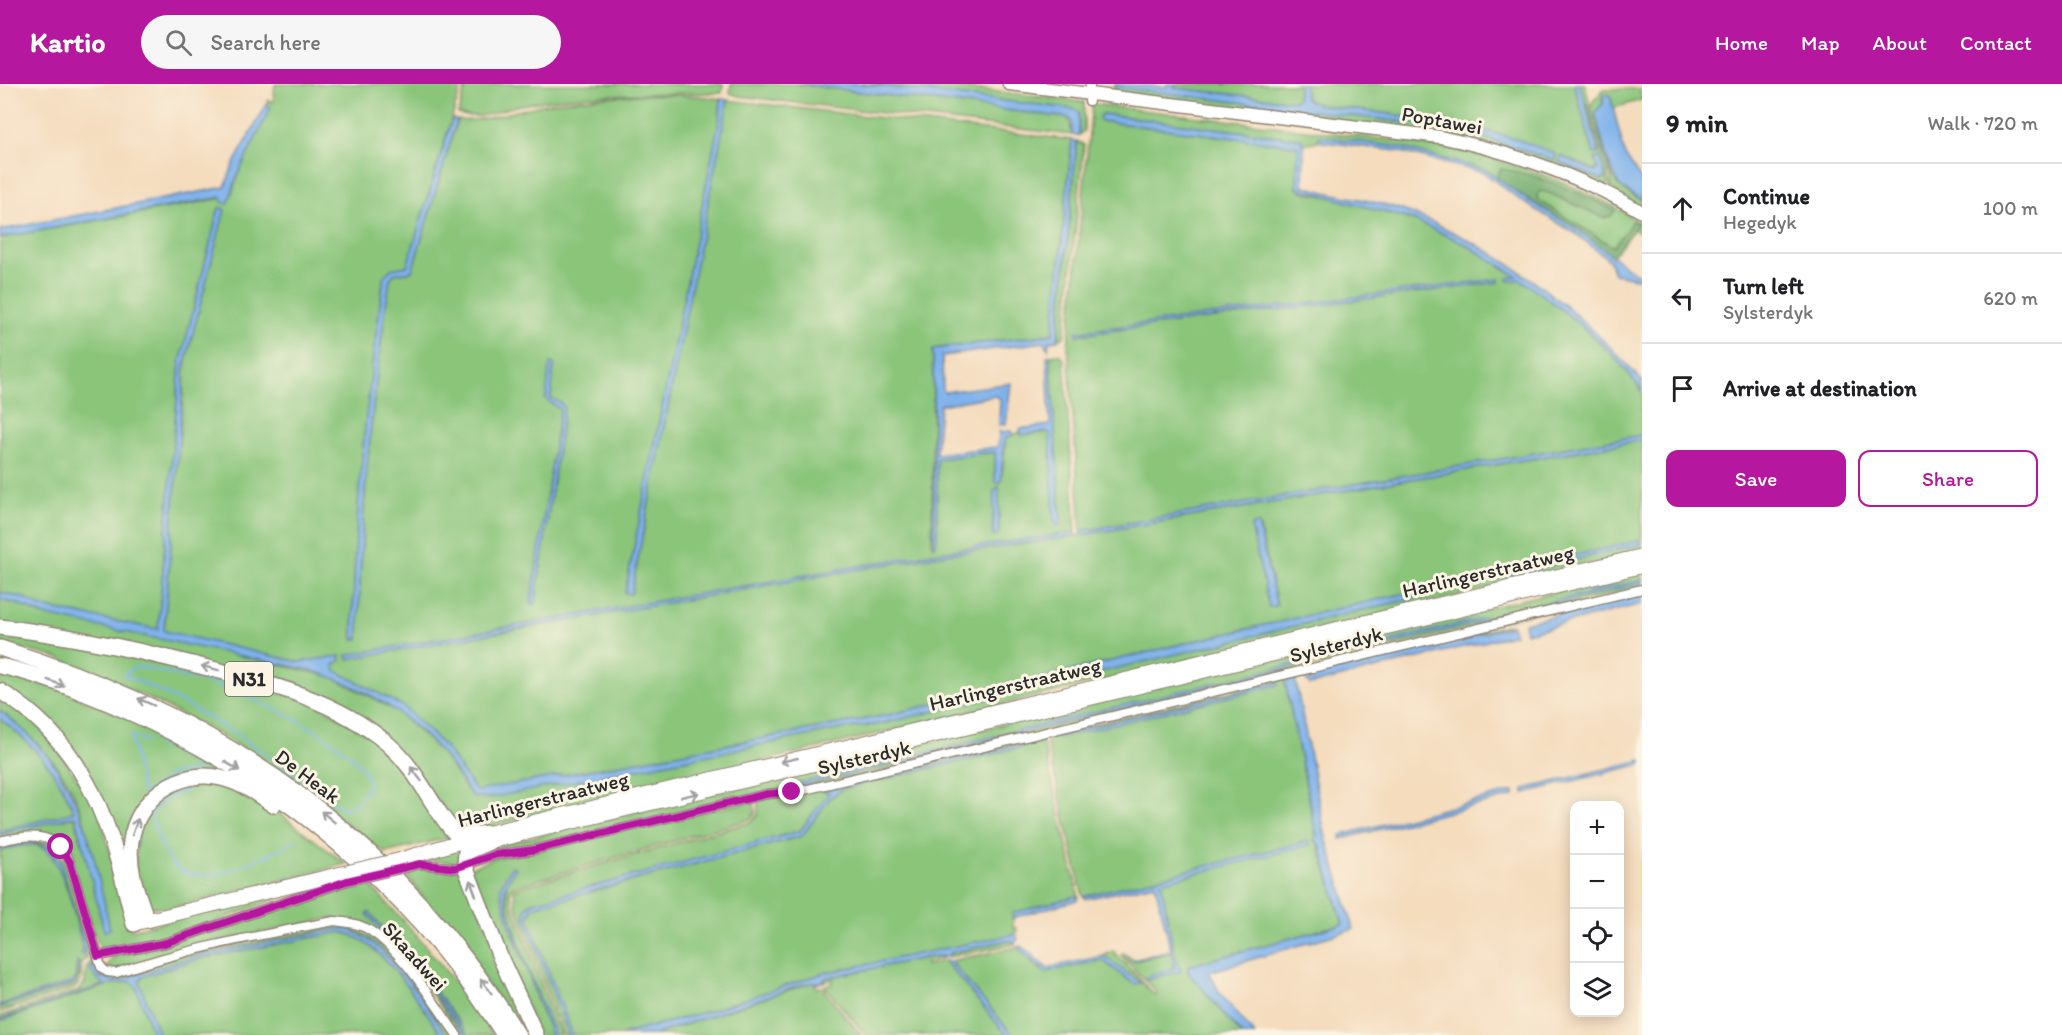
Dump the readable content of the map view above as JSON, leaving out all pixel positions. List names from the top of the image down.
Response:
{
  "streets": {
    "highway": ["N31", "De Heak"],
    "main road": ["Poptawei", "Harlingerstraatweg"],
    "street": ["Sylsterdyk", "Skaadwei"]
  },
  "crossings": [
    ["Harlingerstraatweg", "Sylsterdyk"],
    ["Harlingerstraatweg", "N31"]
  ],
  "page": {
    "header": "Kartio",
    "search": "Search here",
    "nav": [
      "Home",
      "Map",
      "About",
      "Contact"
    ],
    "heading": ["9 min", "Walk · 720 m"],
    "list": [
      ["Continue", "Hegedyk", "100 m"],
      ["Turn left", "Sylsterdyk", "620 m"],
      "Arrive at destination"
    ],
    "buttons": ["Save", "Share"],
    "map_buttons": ["+", "−"]
  }
}
